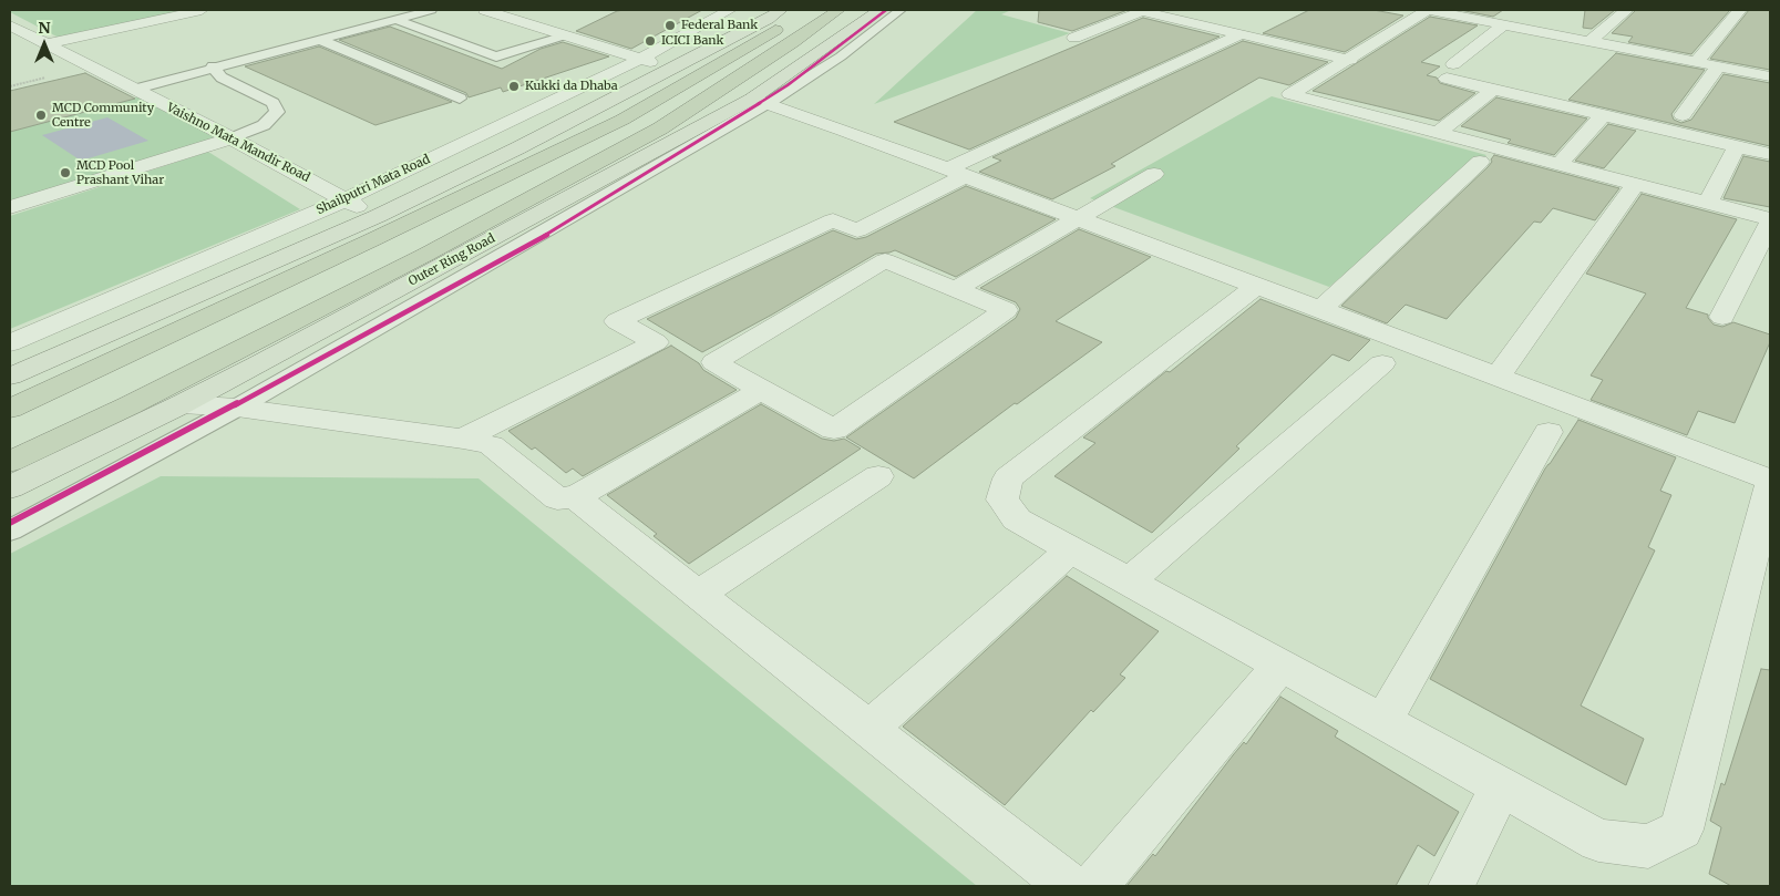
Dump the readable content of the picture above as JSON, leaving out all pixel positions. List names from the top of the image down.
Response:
{
  "streets": {
    "highway": ["Outer Ring Road"],
    "street": ["Vaishno Mata Mandir Road", "Shailputri Mata Road"]
  },
  "crossings": [
    ["Vaishno Mata Mandir Road", "Shailputri Mata Road"]
  ],
  "places": [
    "Federal Bank",
    "ICICI Bank",
    "Kukki da Dhaba",
    "MCD Community Centre",
    "MCD Pool Prashant Vihar"
  ],
  "north": "top"
}
